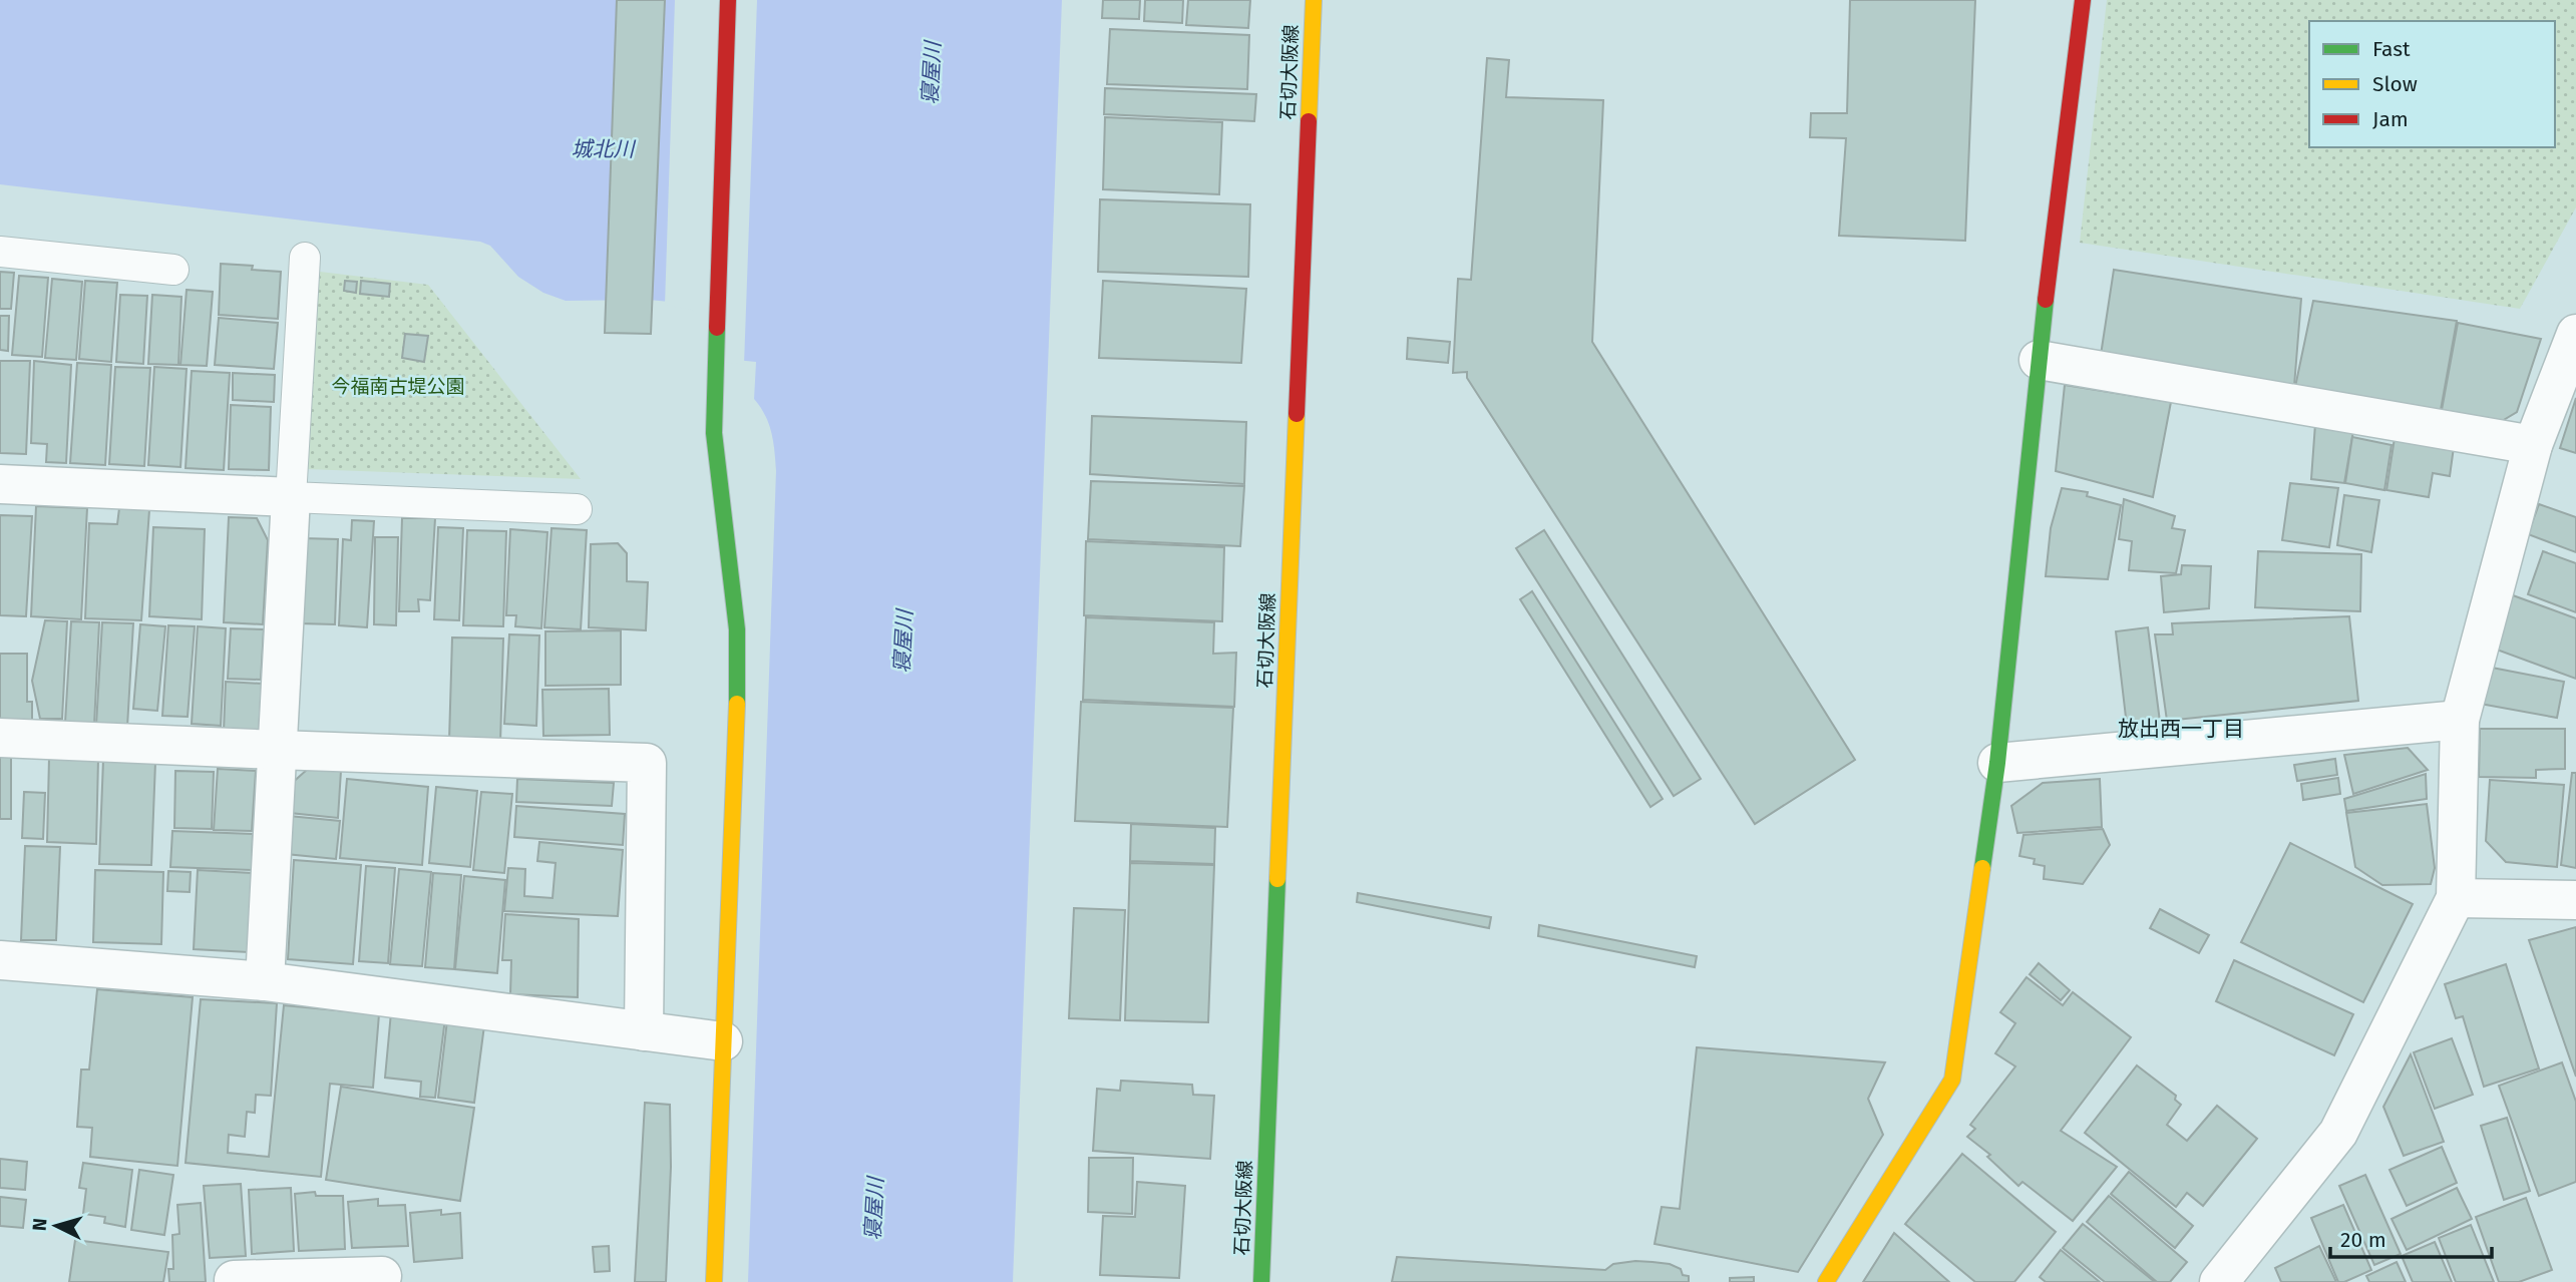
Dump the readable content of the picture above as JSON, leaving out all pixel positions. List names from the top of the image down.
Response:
{
  "streets": {
    "street": ["石切大阪線"]
  },
  "districts": ["放出西一丁目"],
  "water": ["寝屋川", "城北川"],
  "parks": ["今福南古堤公園"],
  "legend": ["Fast", "Slow", "Jam"],
  "scale_bar": "20 m",
  "north": "left"
}
